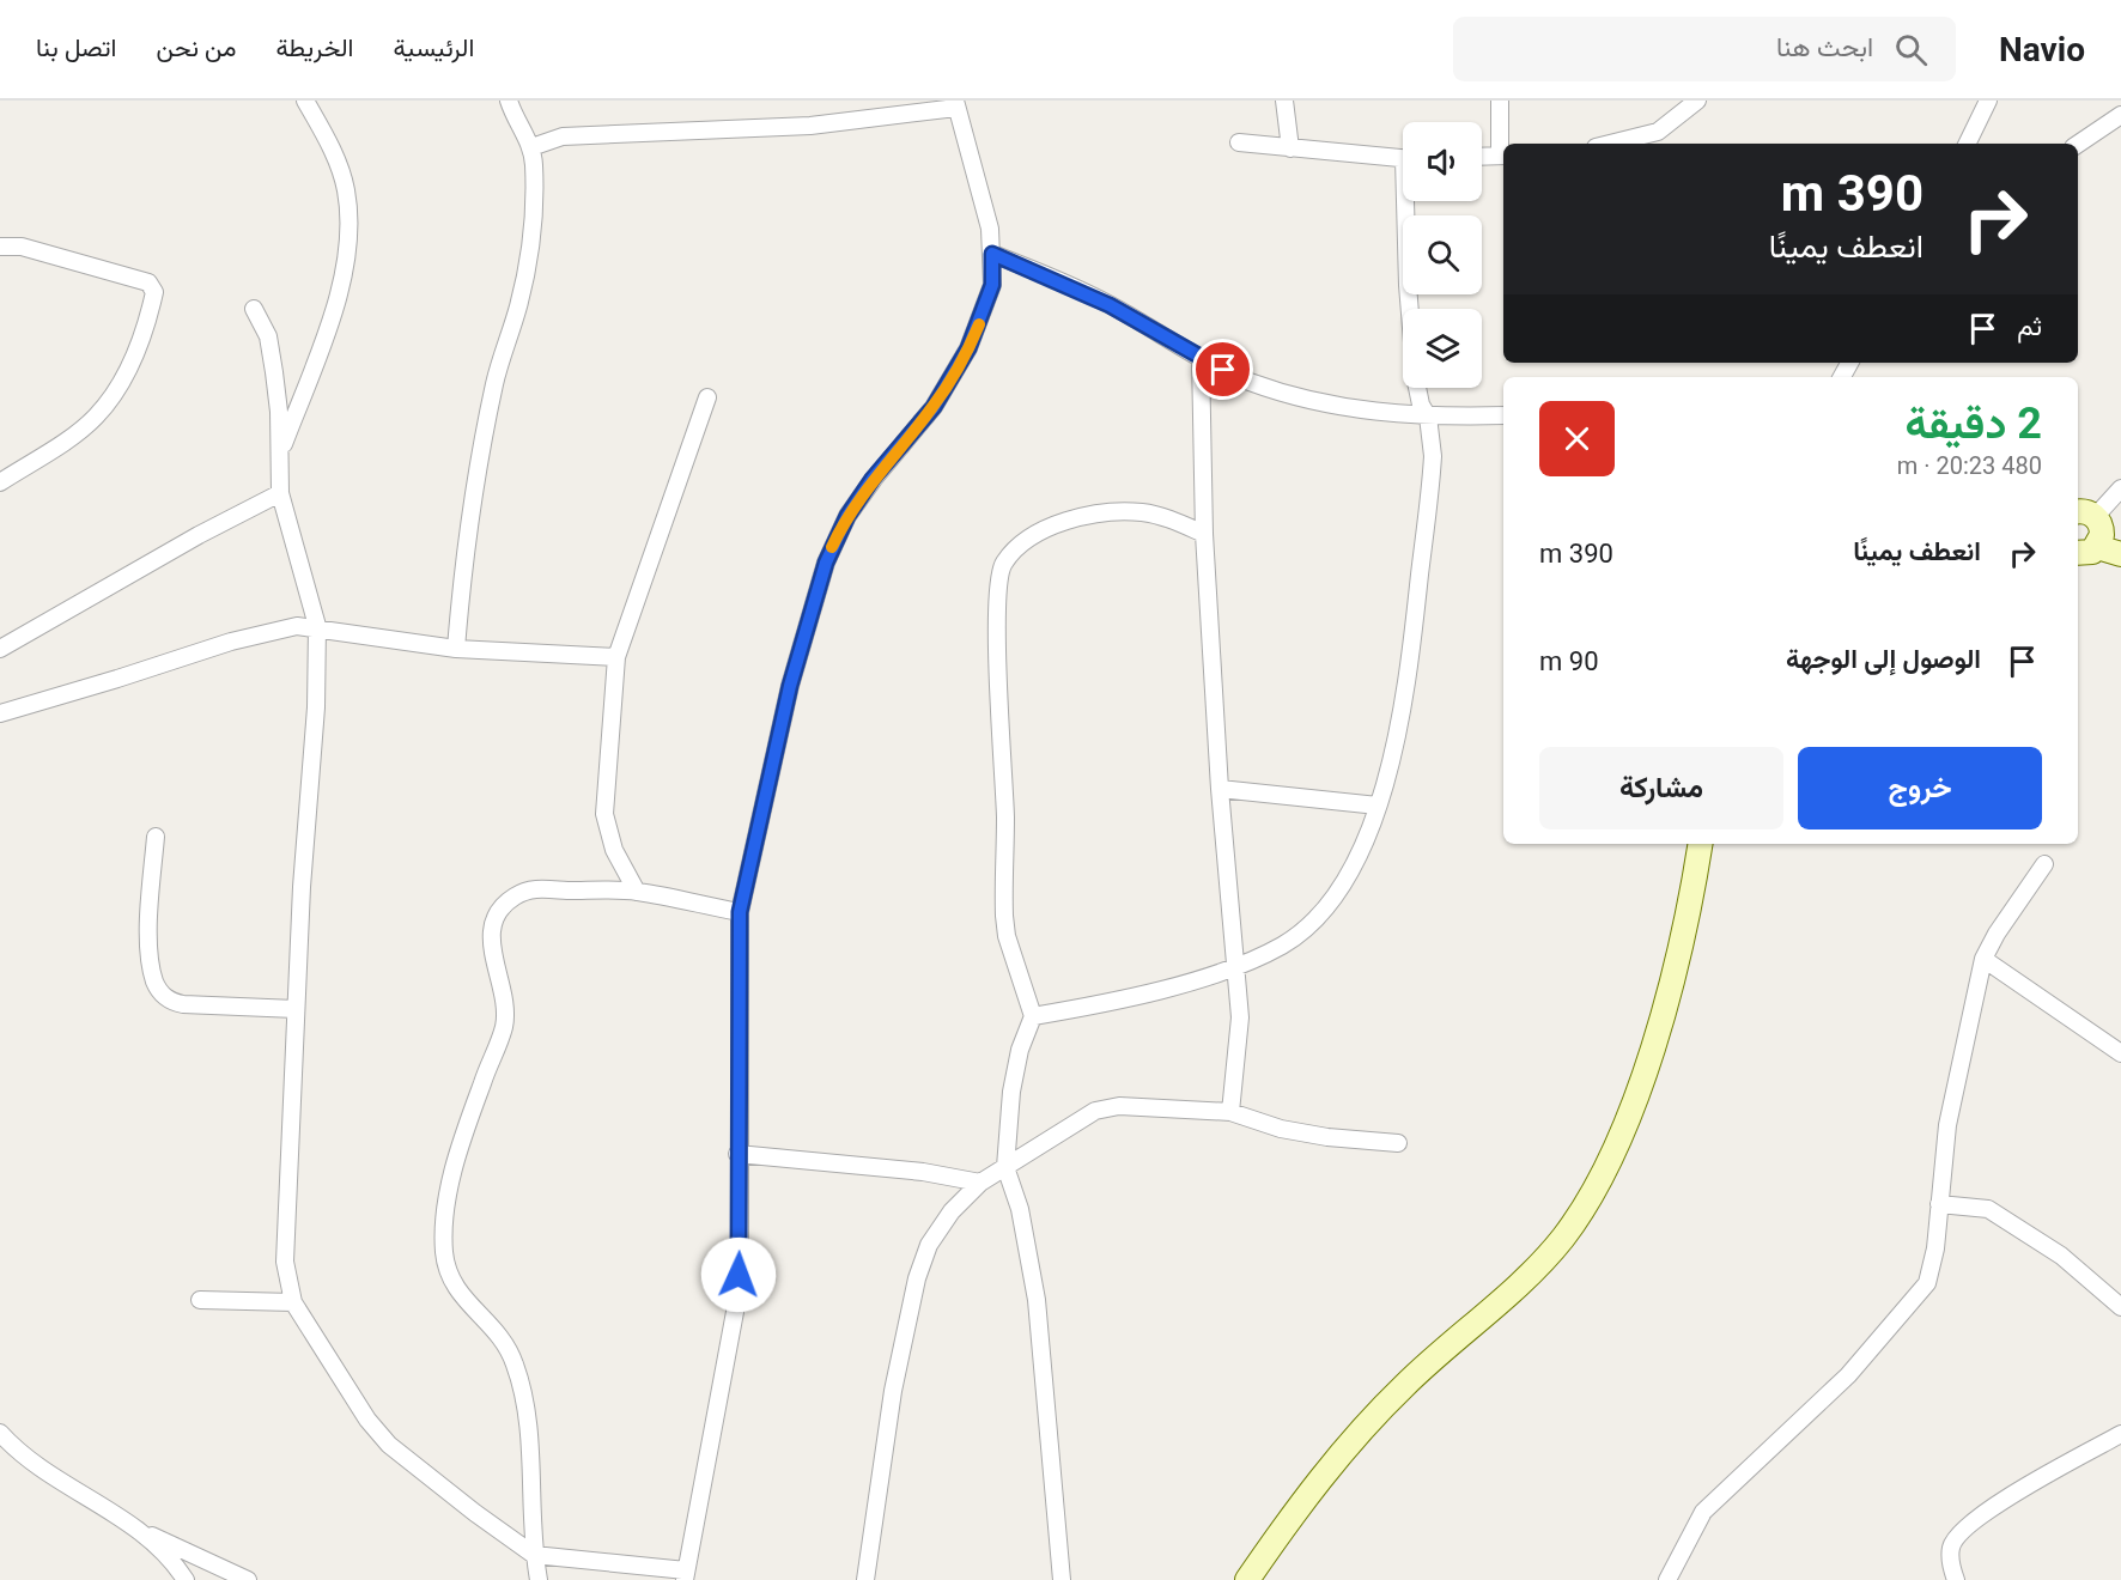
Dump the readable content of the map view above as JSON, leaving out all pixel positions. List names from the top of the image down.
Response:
{
  "page": {
    "header": "Navio",
    "search": "ابحث هنا",
    "nav": [
      "الرئيسية",
      "الخريطة",
      "من نحن",
      "اتصل بنا"
    ],
    "turn": ["390 m", "انعطف يمينًا"],
    "then": "ثم",
    "heading": ["2 دقيقة", "480 m · 20:23"],
    "list": [
      {
        "name": "انعطف يمينًا",
        "value": "390 m"
      },
      {
        "name": "الوصول إلى الوجهة",
        "value": "90 m"
      }
    ],
    "buttons": ["خروج", "مشاركة"]
  }
}
